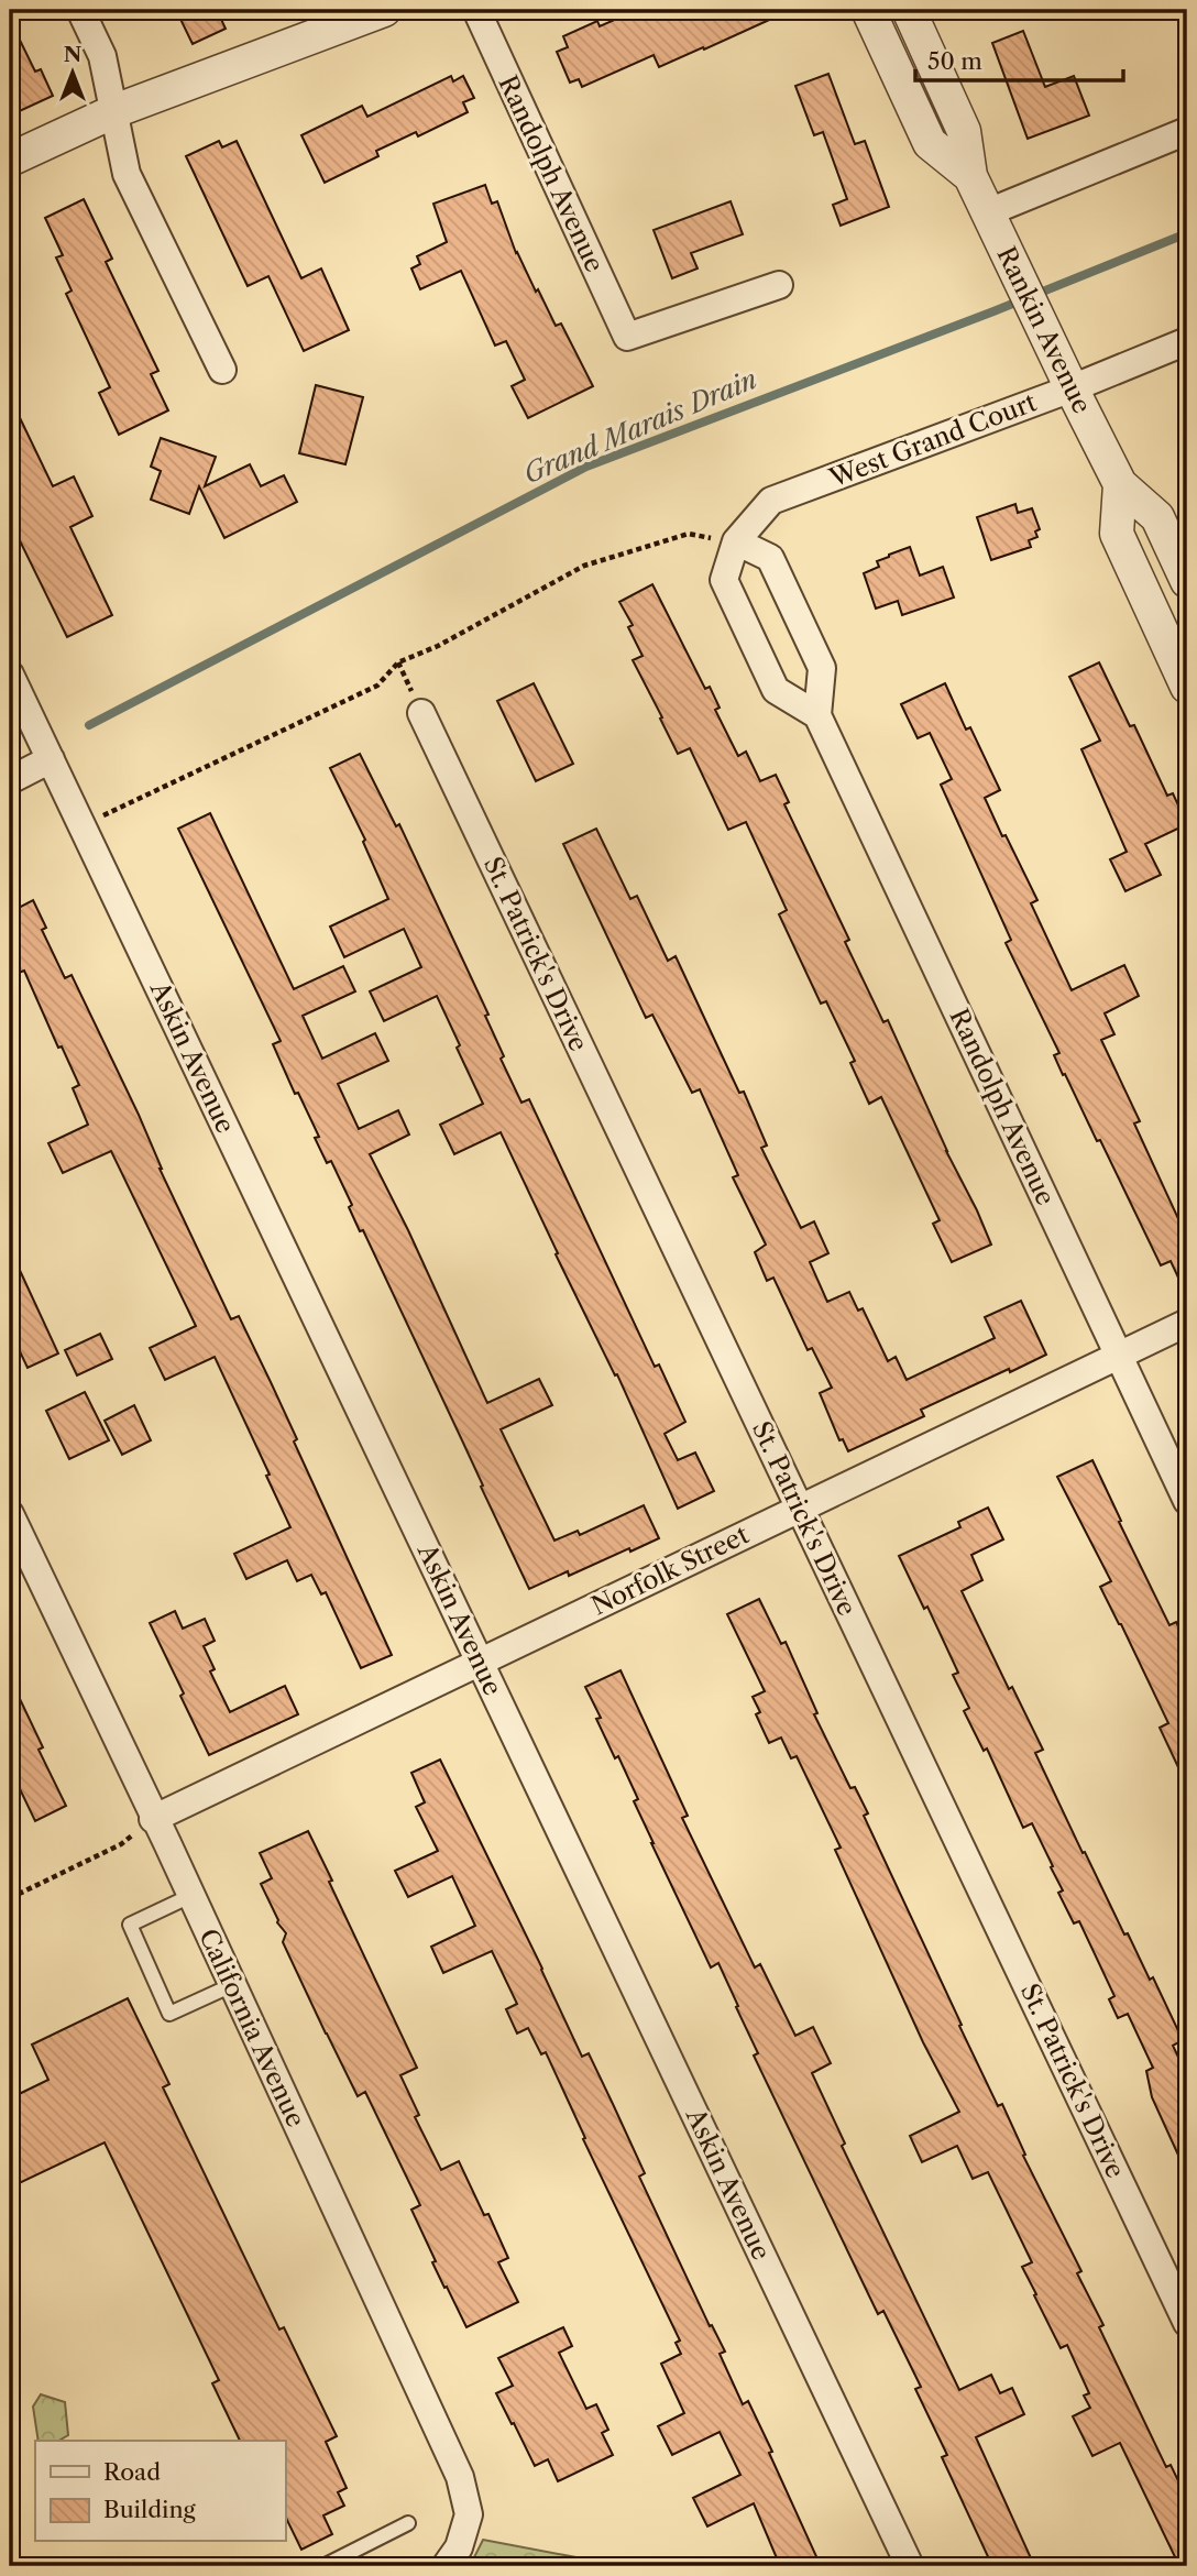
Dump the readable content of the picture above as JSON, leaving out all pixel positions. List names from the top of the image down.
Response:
{
  "streets": {
    "street": [
      "Randolph Avenue",
      "Rankin Avenue",
      "West Grand Court",
      "St. Patrick's Drive",
      "Askin Avenue",
      "Norfolk Street",
      "California Avenue"
    ]
  },
  "crossings": [
    ["Randolph Avenue", "Norfolk Street"],
    ["Rankin Avenue", "West Grand Court"],
    ["St. Patrick's Drive", "Norfolk Street"],
    ["Askin Avenue", "Norfolk Street"],
    ["Norfolk Street", "California Avenue"]
  ],
  "water": ["Grand Marais Drain"],
  "legend": ["Road", "Building"],
  "scale_bar": "50 m",
  "north": "top"
}
